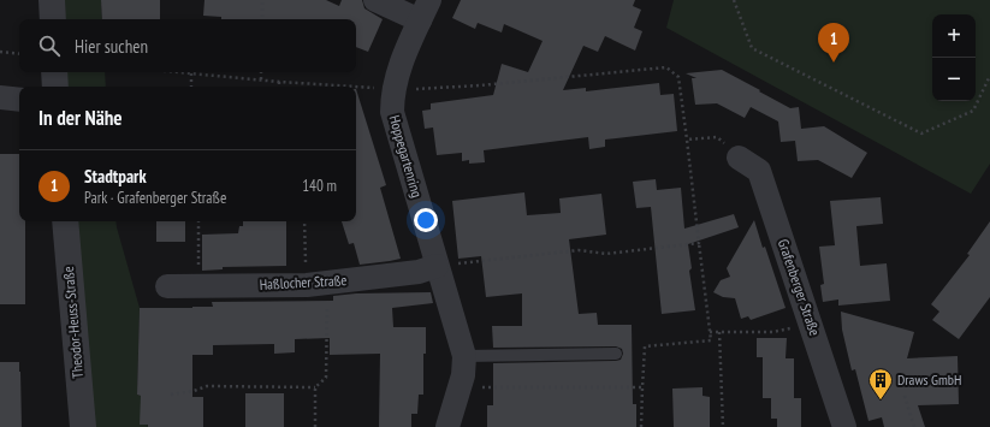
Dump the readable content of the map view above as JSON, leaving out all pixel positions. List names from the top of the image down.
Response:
{
  "streets": {
    "street": [
      "Hoppegartenring",
      "Haßlocher Straße",
      "Grafenberger Straße",
      "Theodor-Heuss-Straße"
    ]
  },
  "crossings": [
    ["Hoppegartenring", "Haßlocher Straße"]
  ],
  "places": {
    "building": ["Draws GmbH"]
  },
  "page": {
    "map_buttons": ["+", "−"],
    "search": "Hier suchen",
    "pins": "1",
    "heading": "In der Nähe",
    "list": [
      {
        "mark": "1",
        "name": "Stadtpark",
        "note": "Park · Grafenberger Straße",
        "value": "140 m"
      }
    ]
  }
}
